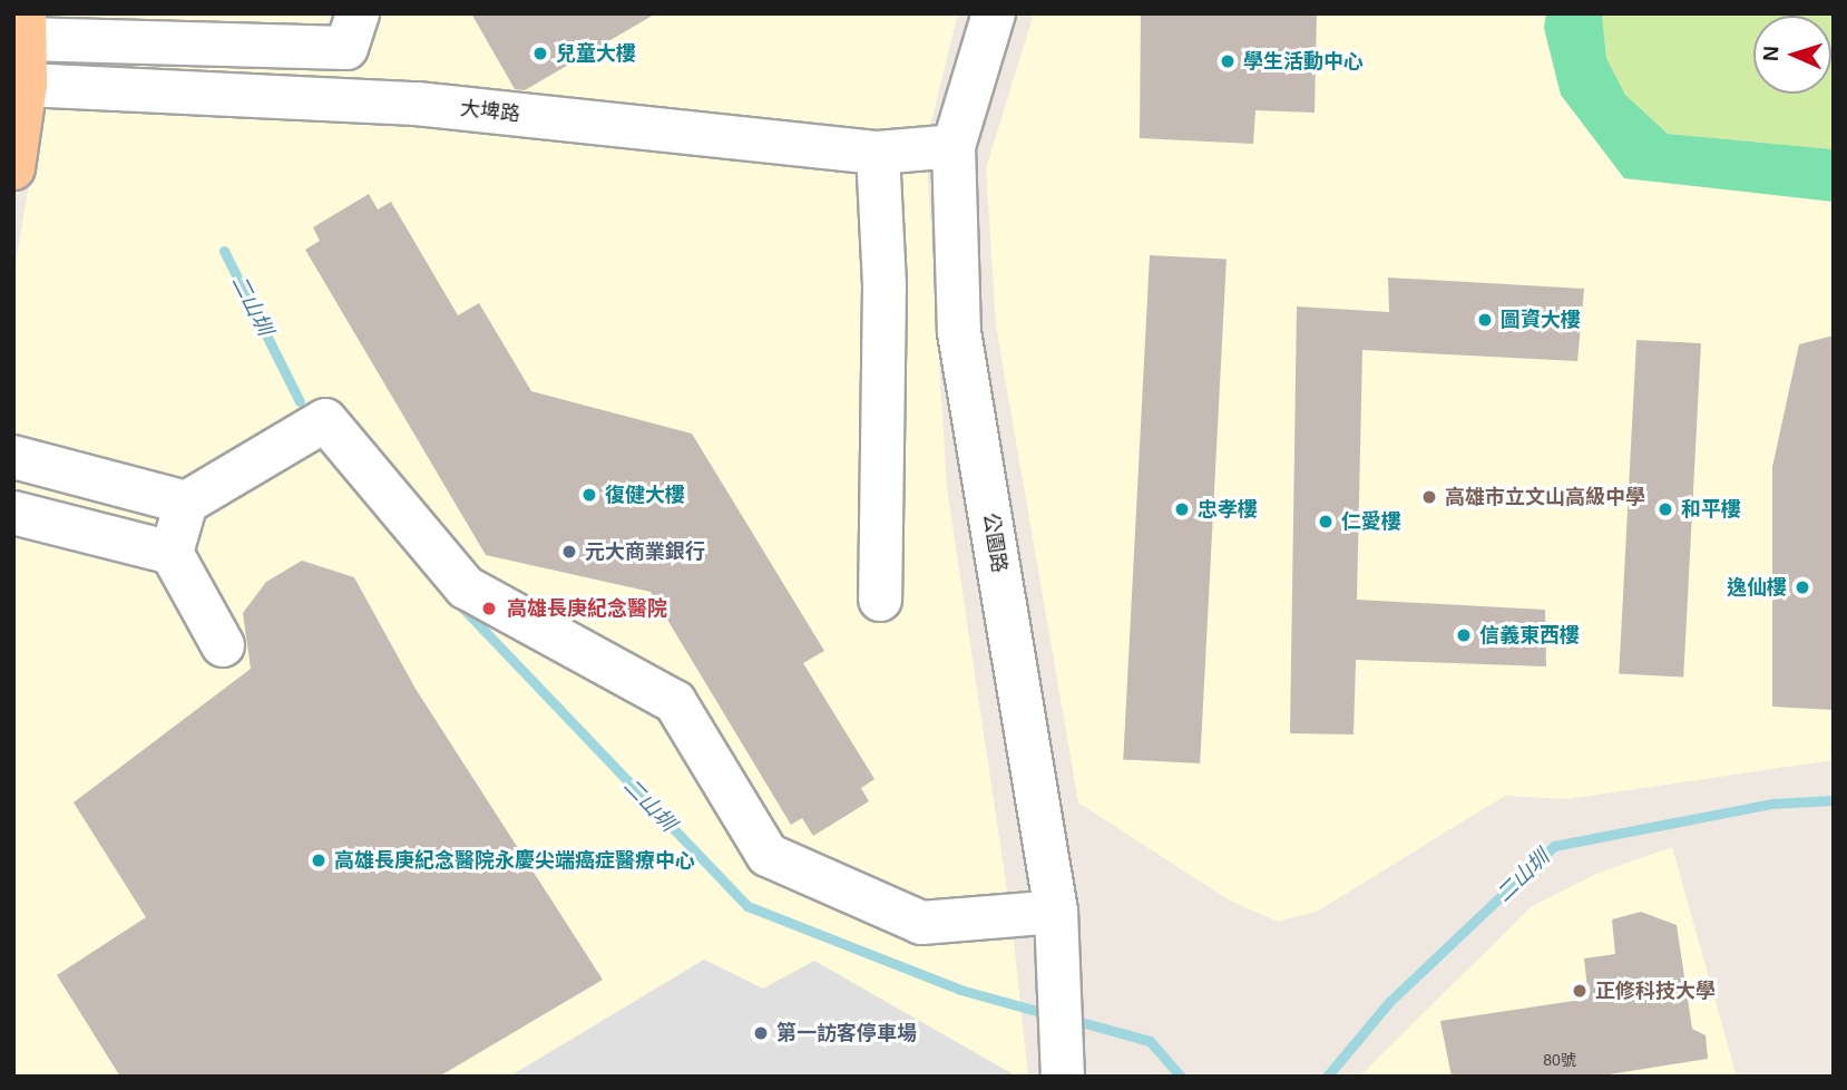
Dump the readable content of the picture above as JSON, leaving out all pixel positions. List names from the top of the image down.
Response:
{
  "streets": {
    "street": ["大埤路", "公園路"]
  },
  "crossings": [
    ["大埤路", "公園路"]
  ],
  "water": ["二山圳"],
  "places": [
    "兒童大樓",
    "學生活動中心",
    "圖資大樓",
    "復健大樓",
    "高雄市立文山高級中學",
    "忠孝樓",
    "和平樓",
    "仁愛樓",
    "元大商業銀行",
    "逸仙樓",
    "高雄長庚紀念醫院",
    "信義東西樓",
    "高雄長庚紀念醫院永慶尖端癌症醫療中心",
    "正修科技大學",
    "第一訪客停車場"
  ],
  "house_numbers": ["80號"],
  "north": "left"
}
